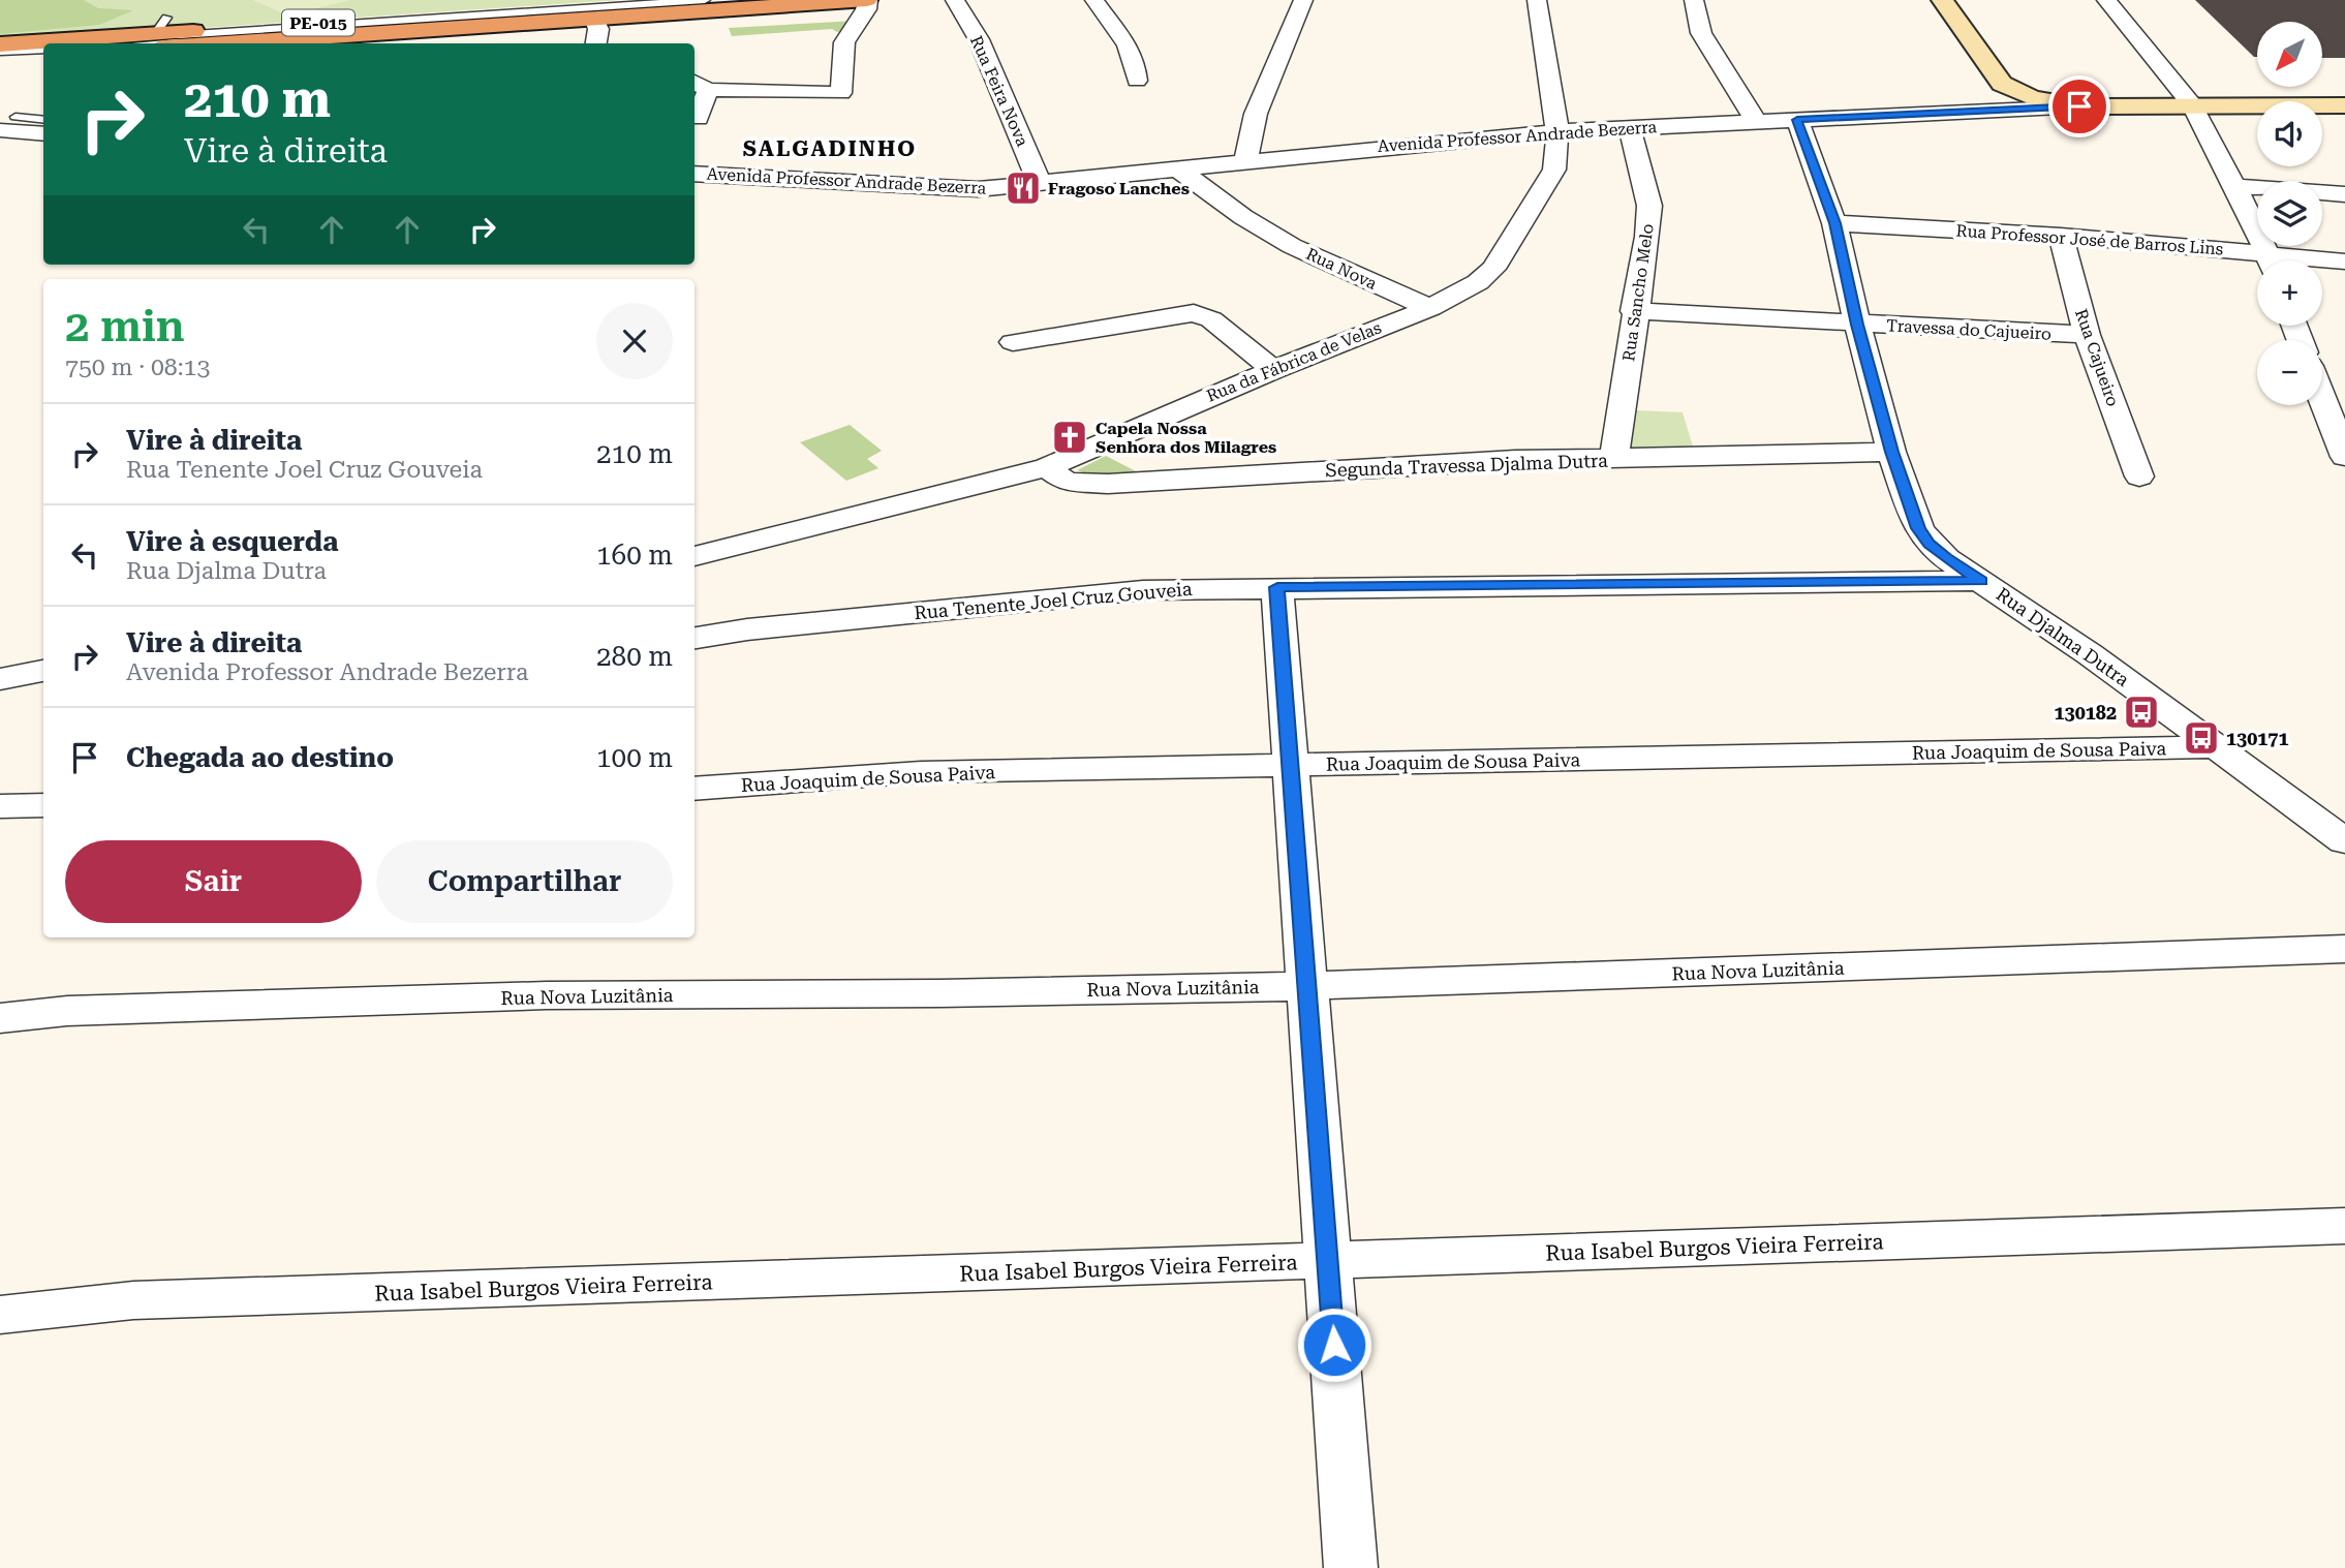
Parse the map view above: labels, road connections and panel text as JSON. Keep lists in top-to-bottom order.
{
  "streets": {
    "highway": ["PE-015"],
    "main road": ["Avenida Professor Andrade Bezerra"],
    "street": [
      "Rua Feira Nova",
      "Rua Professor José de Barros Lins",
      "Rua Nova",
      "Rua Sancho Melo",
      "Travessa do Cajueiro",
      "Rua Cajueiro",
      "Rua da Fábrica de Velas",
      "Segunda Travessa Djalma Dutra",
      "Rua Tenente Joel Cruz Gouveia",
      "Rua Djalma Dutra",
      "Rua Joaquim de Sousa Paiva",
      "Rua Nova Luzitânia",
      "Rua Isabel Burgos Vieira Ferreira"
    ]
  },
  "crossings": [
    ["Rua Feira Nova", "Avenida Professor Andrade Bezerra"],
    ["Avenida Professor Andrade Bezerra", "Rua Nova"],
    ["Avenida Professor Andrade Bezerra", "Rua Sancho Melo"],
    ["Avenida Professor Andrade Bezerra", "Rua da Fábrica de Velas"],
    ["Avenida Professor Andrade Bezerra", "Rua Djalma Dutra"],
    ["Rua Professor José de Barros Lins", "Rua Cajueiro"],
    ["Rua Professor José de Barros Lins", "Rua Djalma Dutra"],
    ["Rua Nova", "Rua da Fábrica de Velas"],
    ["Rua Sancho Melo", "Travessa do Cajueiro"],
    ["Rua Sancho Melo", "Segunda Travessa Djalma Dutra"],
    ["Travessa do Cajueiro", "Rua Cajueiro"],
    ["Travessa do Cajueiro", "Rua Djalma Dutra"],
    ["Rua da Fábrica de Velas", "Segunda Travessa Djalma Dutra"],
    ["Segunda Travessa Djalma Dutra", "Rua Djalma Dutra"],
    ["Rua Tenente Joel Cruz Gouveia", "Rua Djalma Dutra"],
    ["Rua Djalma Dutra", "Rua Joaquim de Sousa Paiva"]
  ],
  "districts": ["SALGADINHO"],
  "places": {
    "restaurant": ["Fragoso Lanches"],
    "church": ["Capela Nossa Senhora dos Milagres"],
    "bus stop": ["130182", "130171"]
  },
  "north": "bottom left",
  "page": {
    "map_buttons": ["+", "−"],
    "turn": ["210 m", "Vire à direita"],
    "heading": ["2 min", "750 m · 08:13"],
    "list": [
      {
        "name": "Vire à direita",
        "note": "Rua Tenente Joel Cruz Gouveia",
        "value": "210 m"
      },
      {
        "name": "Vire à esquerda",
        "note": "Rua Djalma Dutra",
        "value": "160 m"
      },
      {
        "name": "Vire à direita",
        "note": "Avenida Professor Andrade Bezerra",
        "value": "280 m"
      },
      {
        "name": "Chegada ao destino",
        "value": "100 m"
      }
    ],
    "buttons": ["Sair", "Compartilhar"]
  }
}
